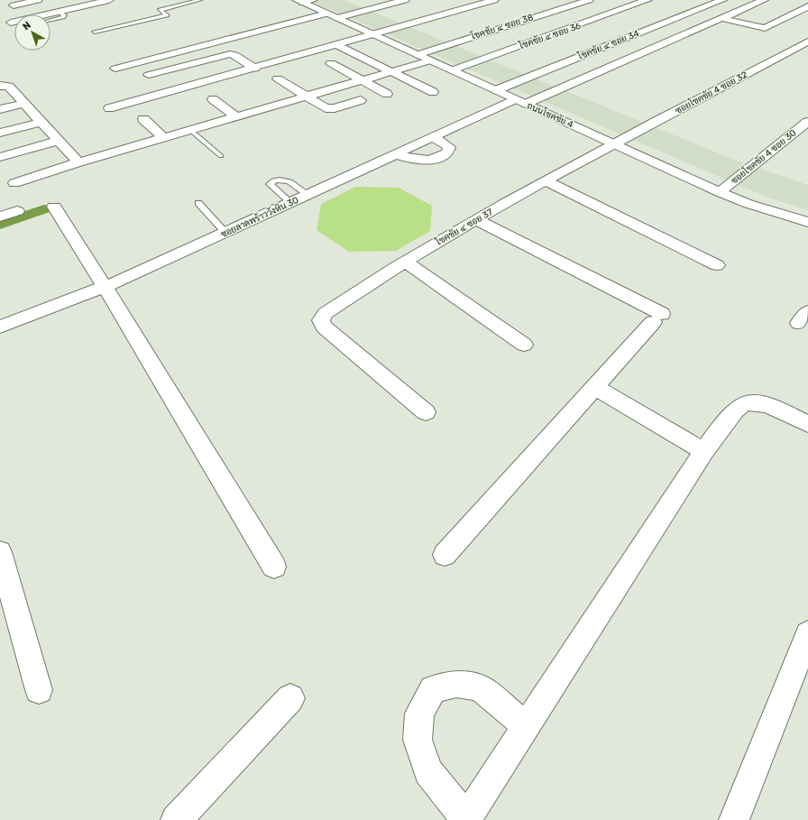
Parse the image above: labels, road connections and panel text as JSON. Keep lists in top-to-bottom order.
{
  "streets": {
    "street": [
      "โชคชัย ๔ ซอย 38",
      "โชคชัย ๔ ซอย 36",
      "โชคชัย ๔ ซอย 34",
      "ซอยโชคชัย 4 ซอย 32",
      "ถนนโชคชัย 4",
      "ซอยโชคชัย 4 ซอย 30",
      "ซอยลาดพร้าววังหิน 30",
      "โชคชัย ๔ ซอย 37"
    ]
  },
  "crossings": [
    ["โชคชัย ๔ ซอย 38", "ถนนโชคชัย 4"],
    ["โชคชัย ๔ ซอย 36", "ถนนโชคชัย 4"],
    ["โชคชัย ๔ ซอย 34", "ถนนโชคชัย 4"],
    ["ซอยโชคชัย 4 ซอย 32", "ถนนโชคชัย 4"],
    ["ซอยโชคชัย 4 ซอย 32", "โชคชัย ๔ ซอย 37"],
    ["ถนนโชคชัย 4", "ซอยโชคชัย 4 ซอย 30"],
    ["ถนนโชคชัย 4", "ซอยลาดพร้าววังหิน 30"],
    ["ถนนโชคชัย 4", "โชคชัย ๔ ซอย 37"]
  ],
  "north": "top left"
}
